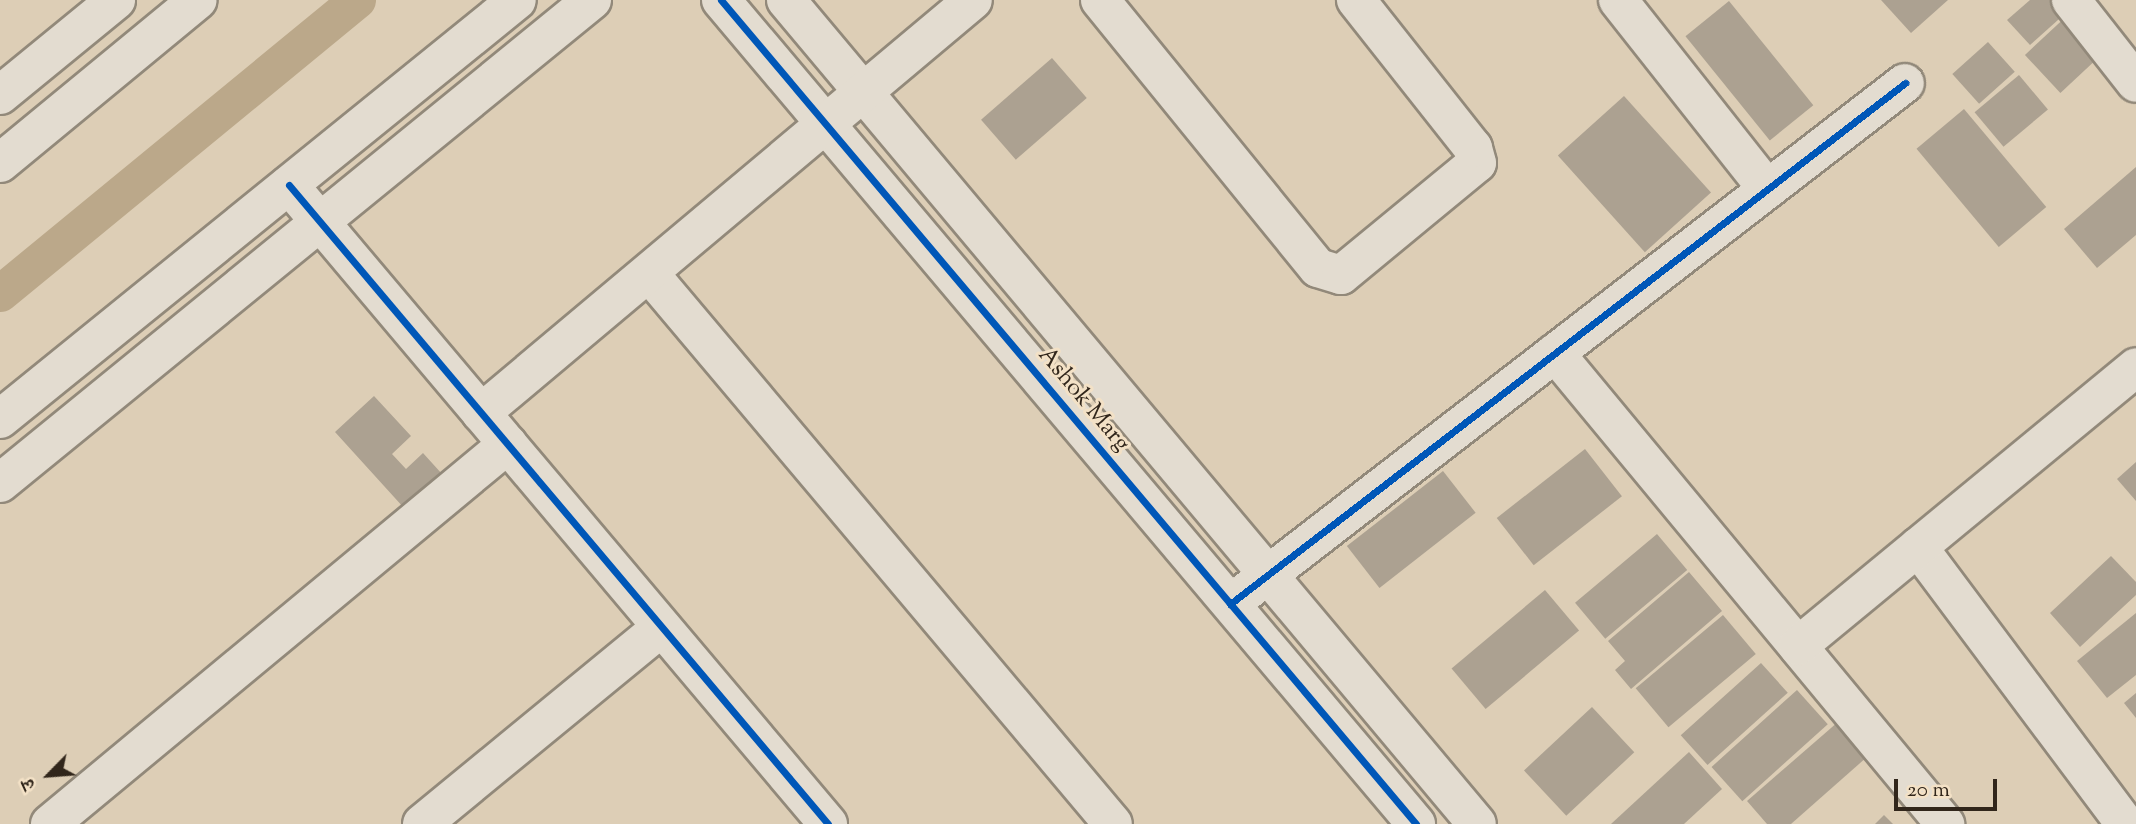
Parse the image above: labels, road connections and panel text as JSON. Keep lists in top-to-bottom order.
{
  "streets": {
    "street": ["Ashok Marg"]
  },
  "scale_bar": "20 m",
  "north": "bottom left"
}
